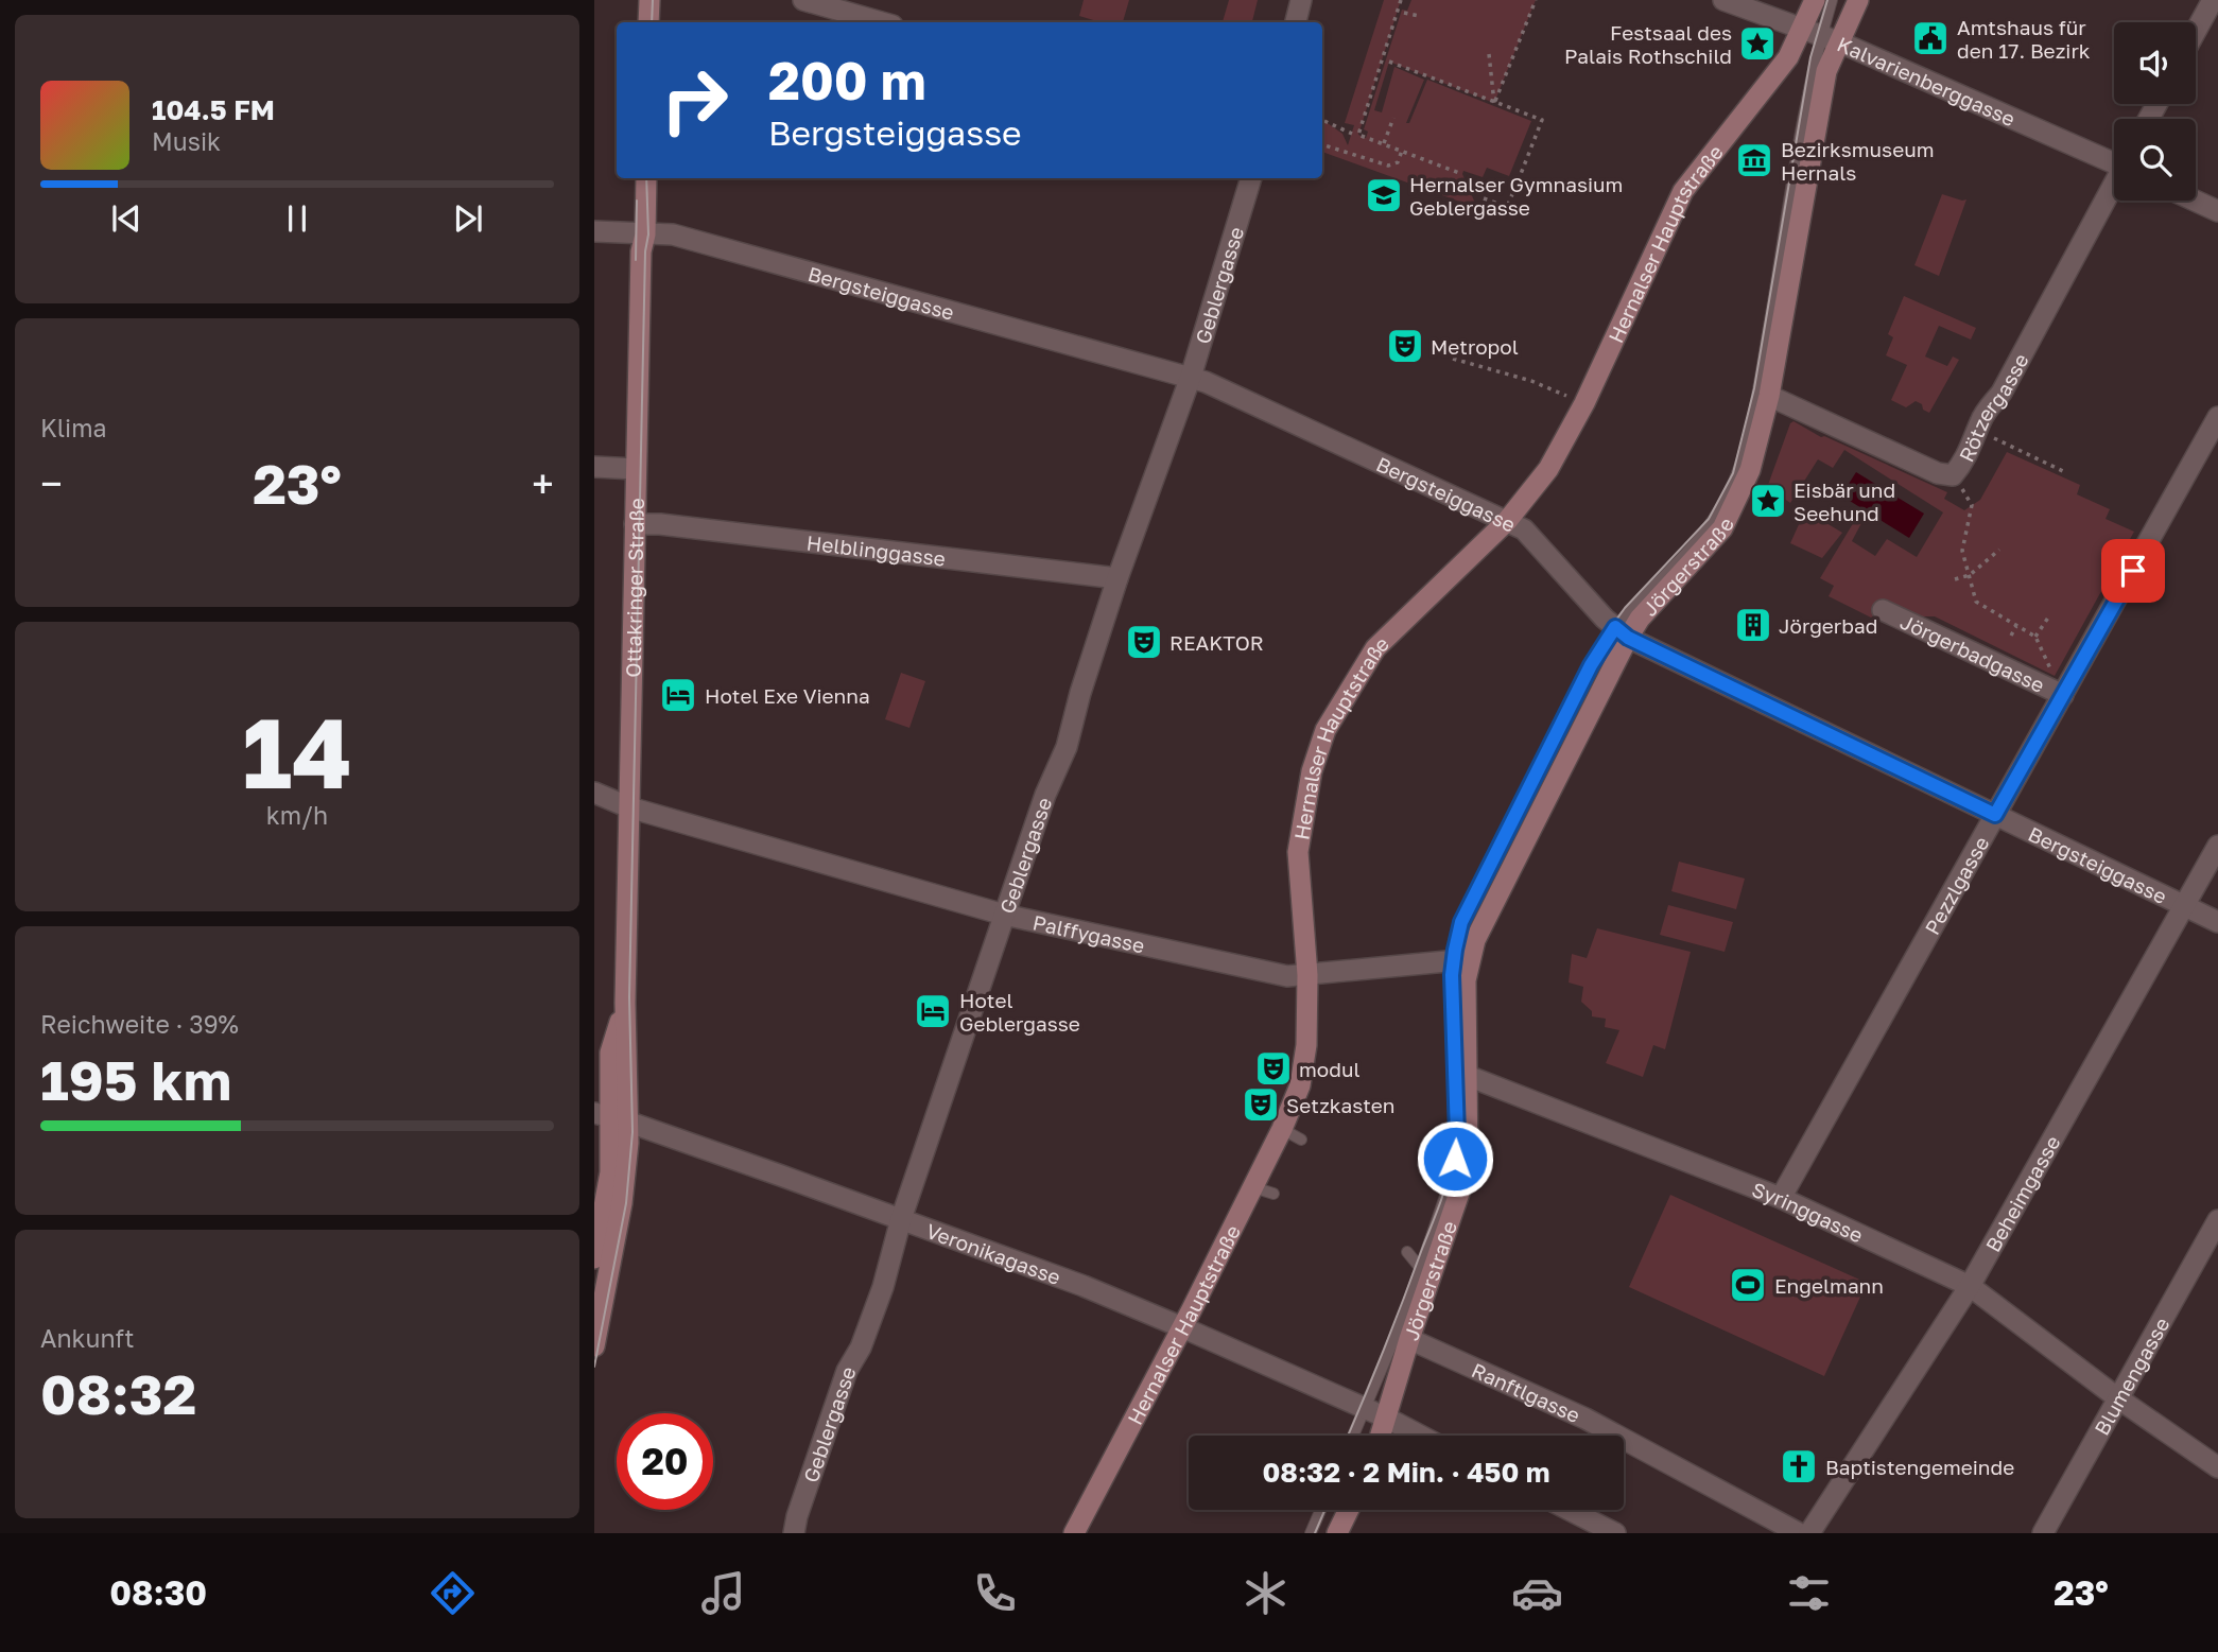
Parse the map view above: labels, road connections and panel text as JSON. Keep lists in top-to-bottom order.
{
  "streets": {
    "main road": ["Hernalser Hauptstraße", "Jörgerstraße", "Ottakringer Straße"],
    "street": [
      "Kalvarienberggasse",
      "Geblergasse",
      "Bergsteiggasse",
      "Rötzergasse",
      "Helblinggasse",
      "Jörgerbadgasse",
      "Pezzlgasse",
      "Palffygasse",
      "Beheimgasse",
      "Syringgasse",
      "Veronikagasse",
      "Blumengasse",
      "Ranftlgasse"
    ]
  },
  "crossings": [
    ["Kalvarienberggasse", "Hernalser Hauptstraße"],
    ["Kalvarienberggasse", "Jörgerstraße"],
    ["Hernalser Hauptstraße", "Bergsteiggasse"],
    ["Hernalser Hauptstraße", "Jörgerstraße"],
    ["Hernalser Hauptstraße", "Palffygasse"],
    ["Hernalser Hauptstraße", "Veronikagasse"],
    ["Geblergasse", "Bergsteiggasse"],
    ["Geblergasse", "Helblinggasse"],
    ["Geblergasse", "Palffygasse"],
    ["Geblergasse", "Veronikagasse"],
    ["Bergsteiggasse", "Jörgerstraße"],
    ["Bergsteiggasse", "Ottakringer Straße"],
    ["Bergsteiggasse", "Pezzlgasse"],
    ["Bergsteiggasse", "Beheimgasse"],
    ["Rötzergasse", "Jörgerstraße"],
    ["Helblinggasse", "Ottakringer Straße"],
    ["Jörgerstraße", "Palffygasse"],
    ["Jörgerstraße", "Syringgasse"],
    ["Jörgerstraße", "Veronikagasse"],
    ["Jörgerstraße", "Ranftlgasse"],
    ["Ottakringer Straße", "Palffygasse"],
    ["Ottakringer Straße", "Veronikagasse"],
    ["Jörgerbadgasse", "Pezzlgasse"],
    ["Pezzlgasse", "Syringgasse"],
    ["Beheimgasse", "Syringgasse"],
    ["Syringgasse", "Blumengasse"]
  ],
  "places": {
    "public building": ["Amtshaus für den 17. Bezirk"],
    "place": ["Festsaal des Palais Rothschild", "Eisbär und Seehund"],
    "museum": ["Bezirksmuseum Hernals"],
    "school or university": ["Hernalser Gymnasium Geblergasse"],
    "theatre": [
      "Metropol",
      "REAKTOR",
      "modul",
      "Setzkasten"
    ],
    "building": ["Jörgerbad"],
    "hotel": ["Hotel Exe Vienna", "Hotel Geblergasse"],
    "sports": ["Engelmann"],
    "church": ["Baptistengemeinde"]
  },
  "page": {
    "turn": ["200 m", "Bergsteiggasse"],
    "song": ["104.5 FM", "Musik"],
    "tile": [
      "Klima",
      ["14", "km/h"],
      ["Reichweite · 39%", "195 km"],
      ["Ankunft", "08:32"]
    ],
    "heat": ["−", "23°", "+"],
    "limit": "20",
    "trip": "08:32 · 2 Min. · 450 m",
    "tabs": ["08:30", "23°"]
  }
}
